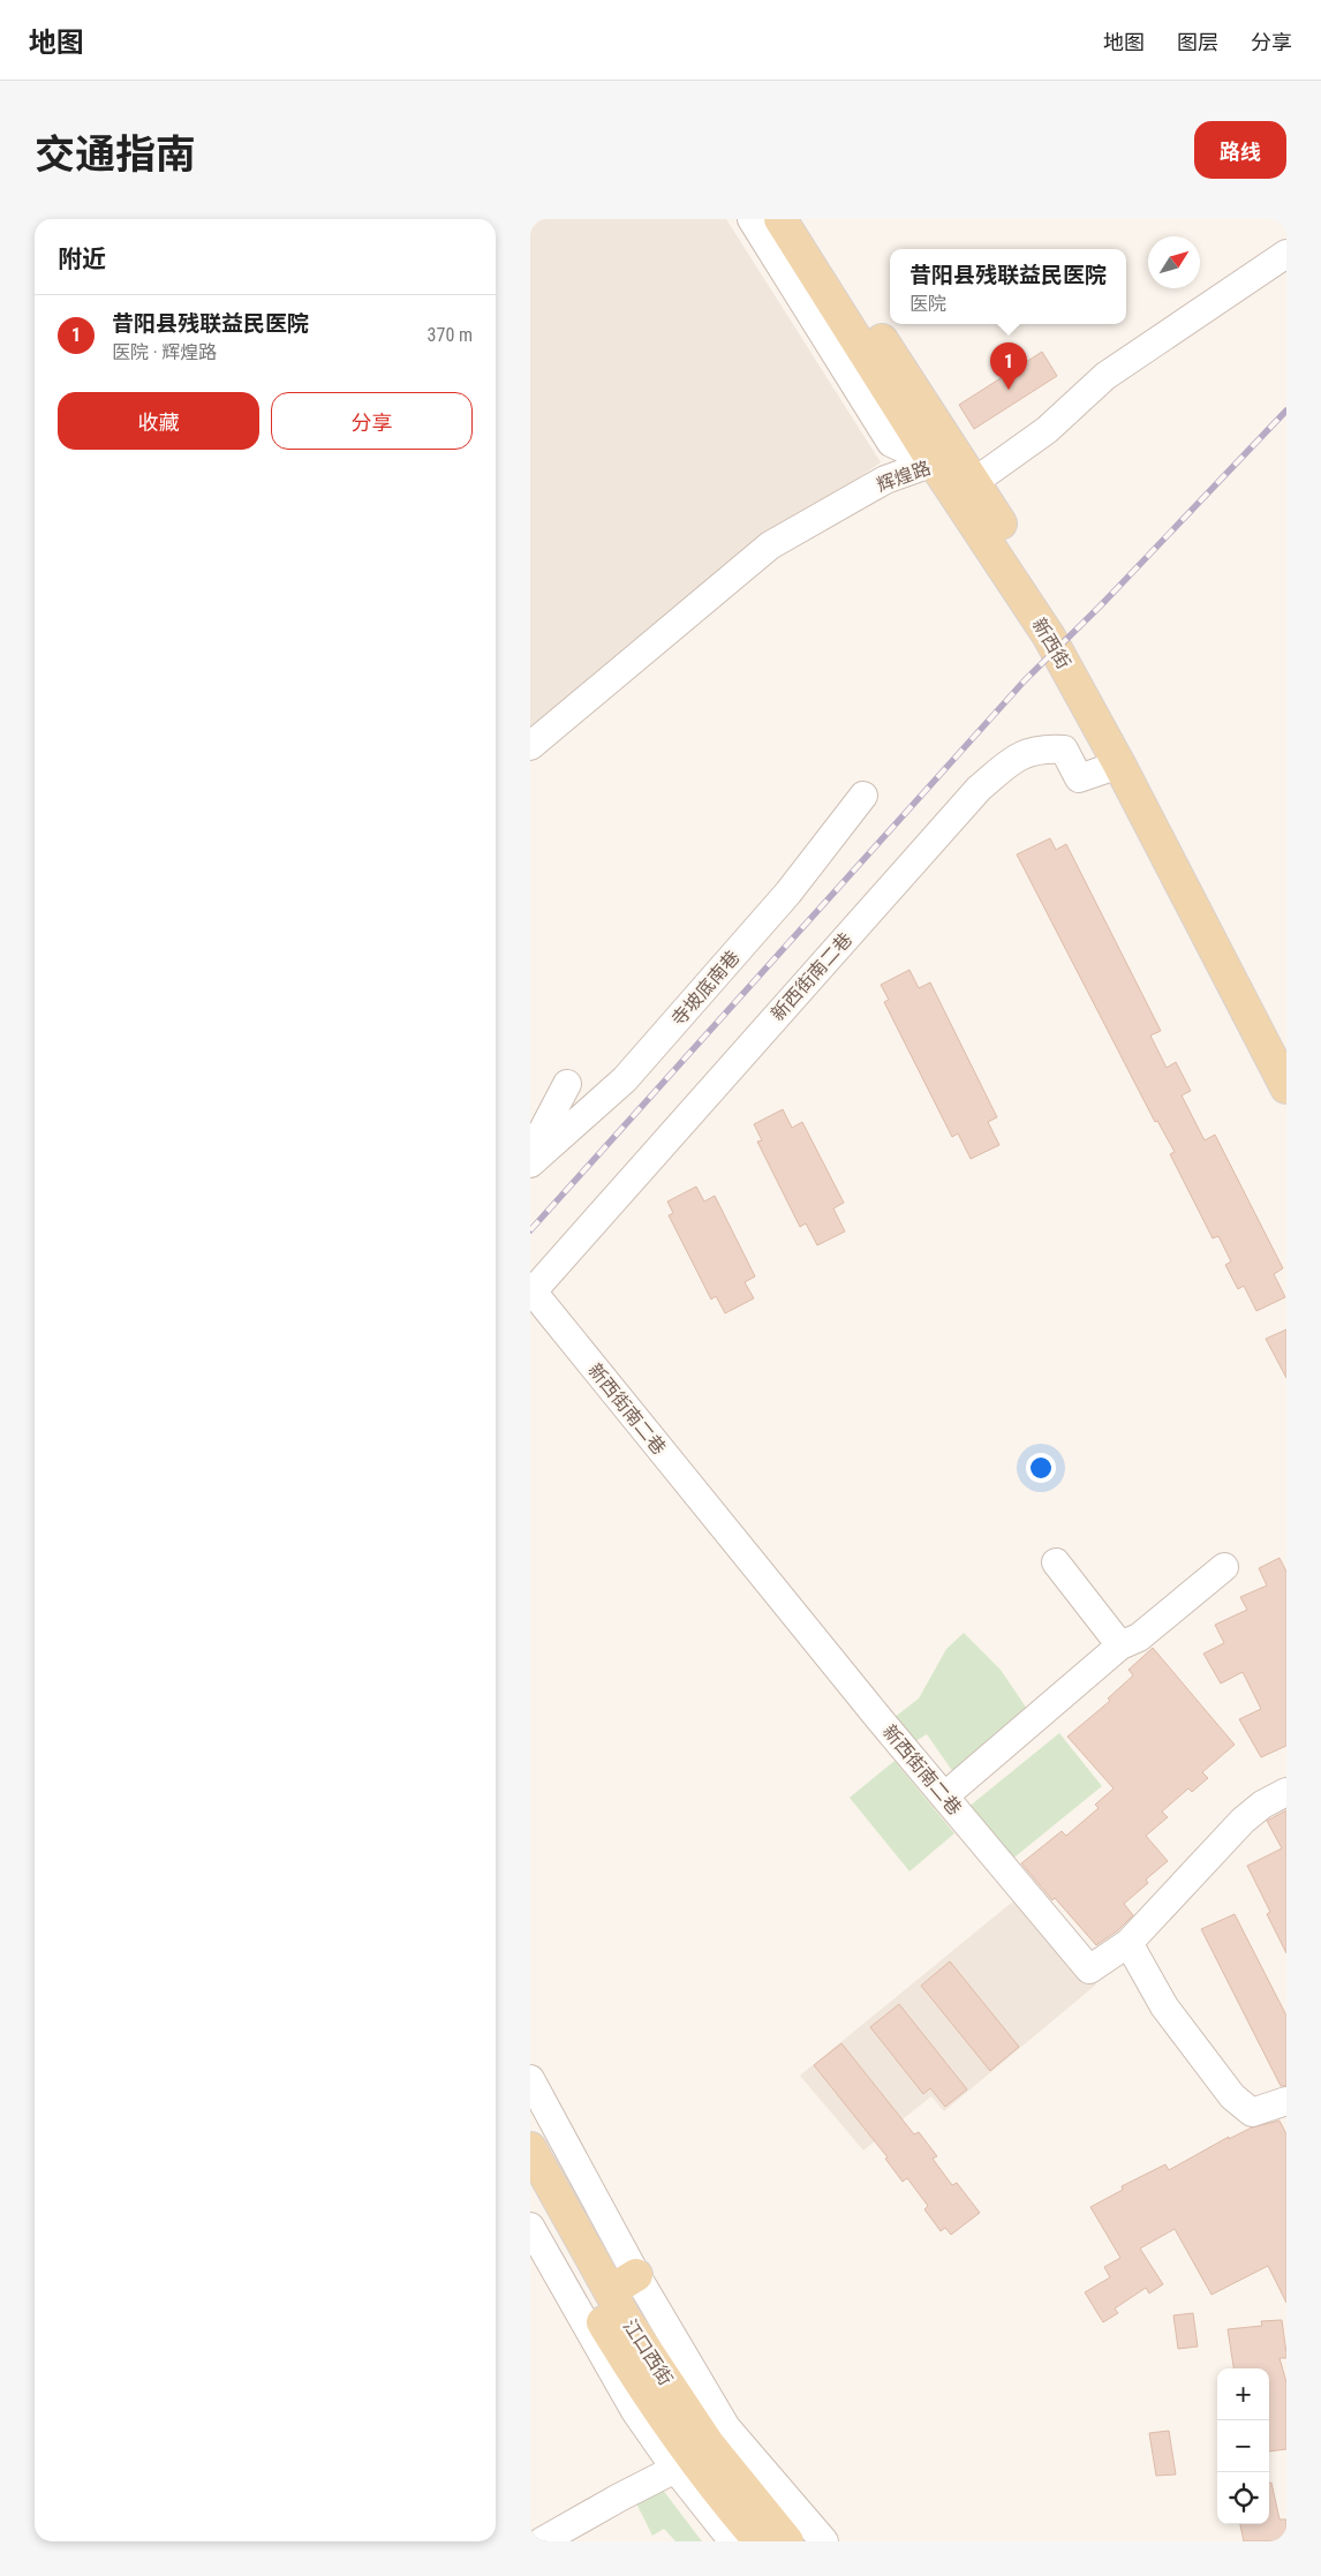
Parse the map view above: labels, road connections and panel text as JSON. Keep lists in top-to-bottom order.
{
  "streets": {
    "main road": ["新西街", "江口西街"],
    "street": ["辉煌路", "新西街南二巷", "寺坡底南巷"]
  },
  "crossings": [
    ["辉煌路", "新西街"],
    ["新西街", "新西街南二巷"]
  ],
  "north": "top right",
  "page": {
    "header": "地图",
    "nav": ["地图", "图层", "分享"],
    "title": "交通指南",
    "buttons": [
      "路线",
      ["收藏", "分享"]
    ],
    "heading": "附近",
    "popup": ["昔阳县残联益民医院", "医院"],
    "list": [
      {
        "mark": "1",
        "name": "昔阳县残联益民医院",
        "note": "医院 · 辉煌路",
        "value": "370 m"
      }
    ],
    "pins": "1",
    "map_buttons": ["+", "−"]
  }
}
